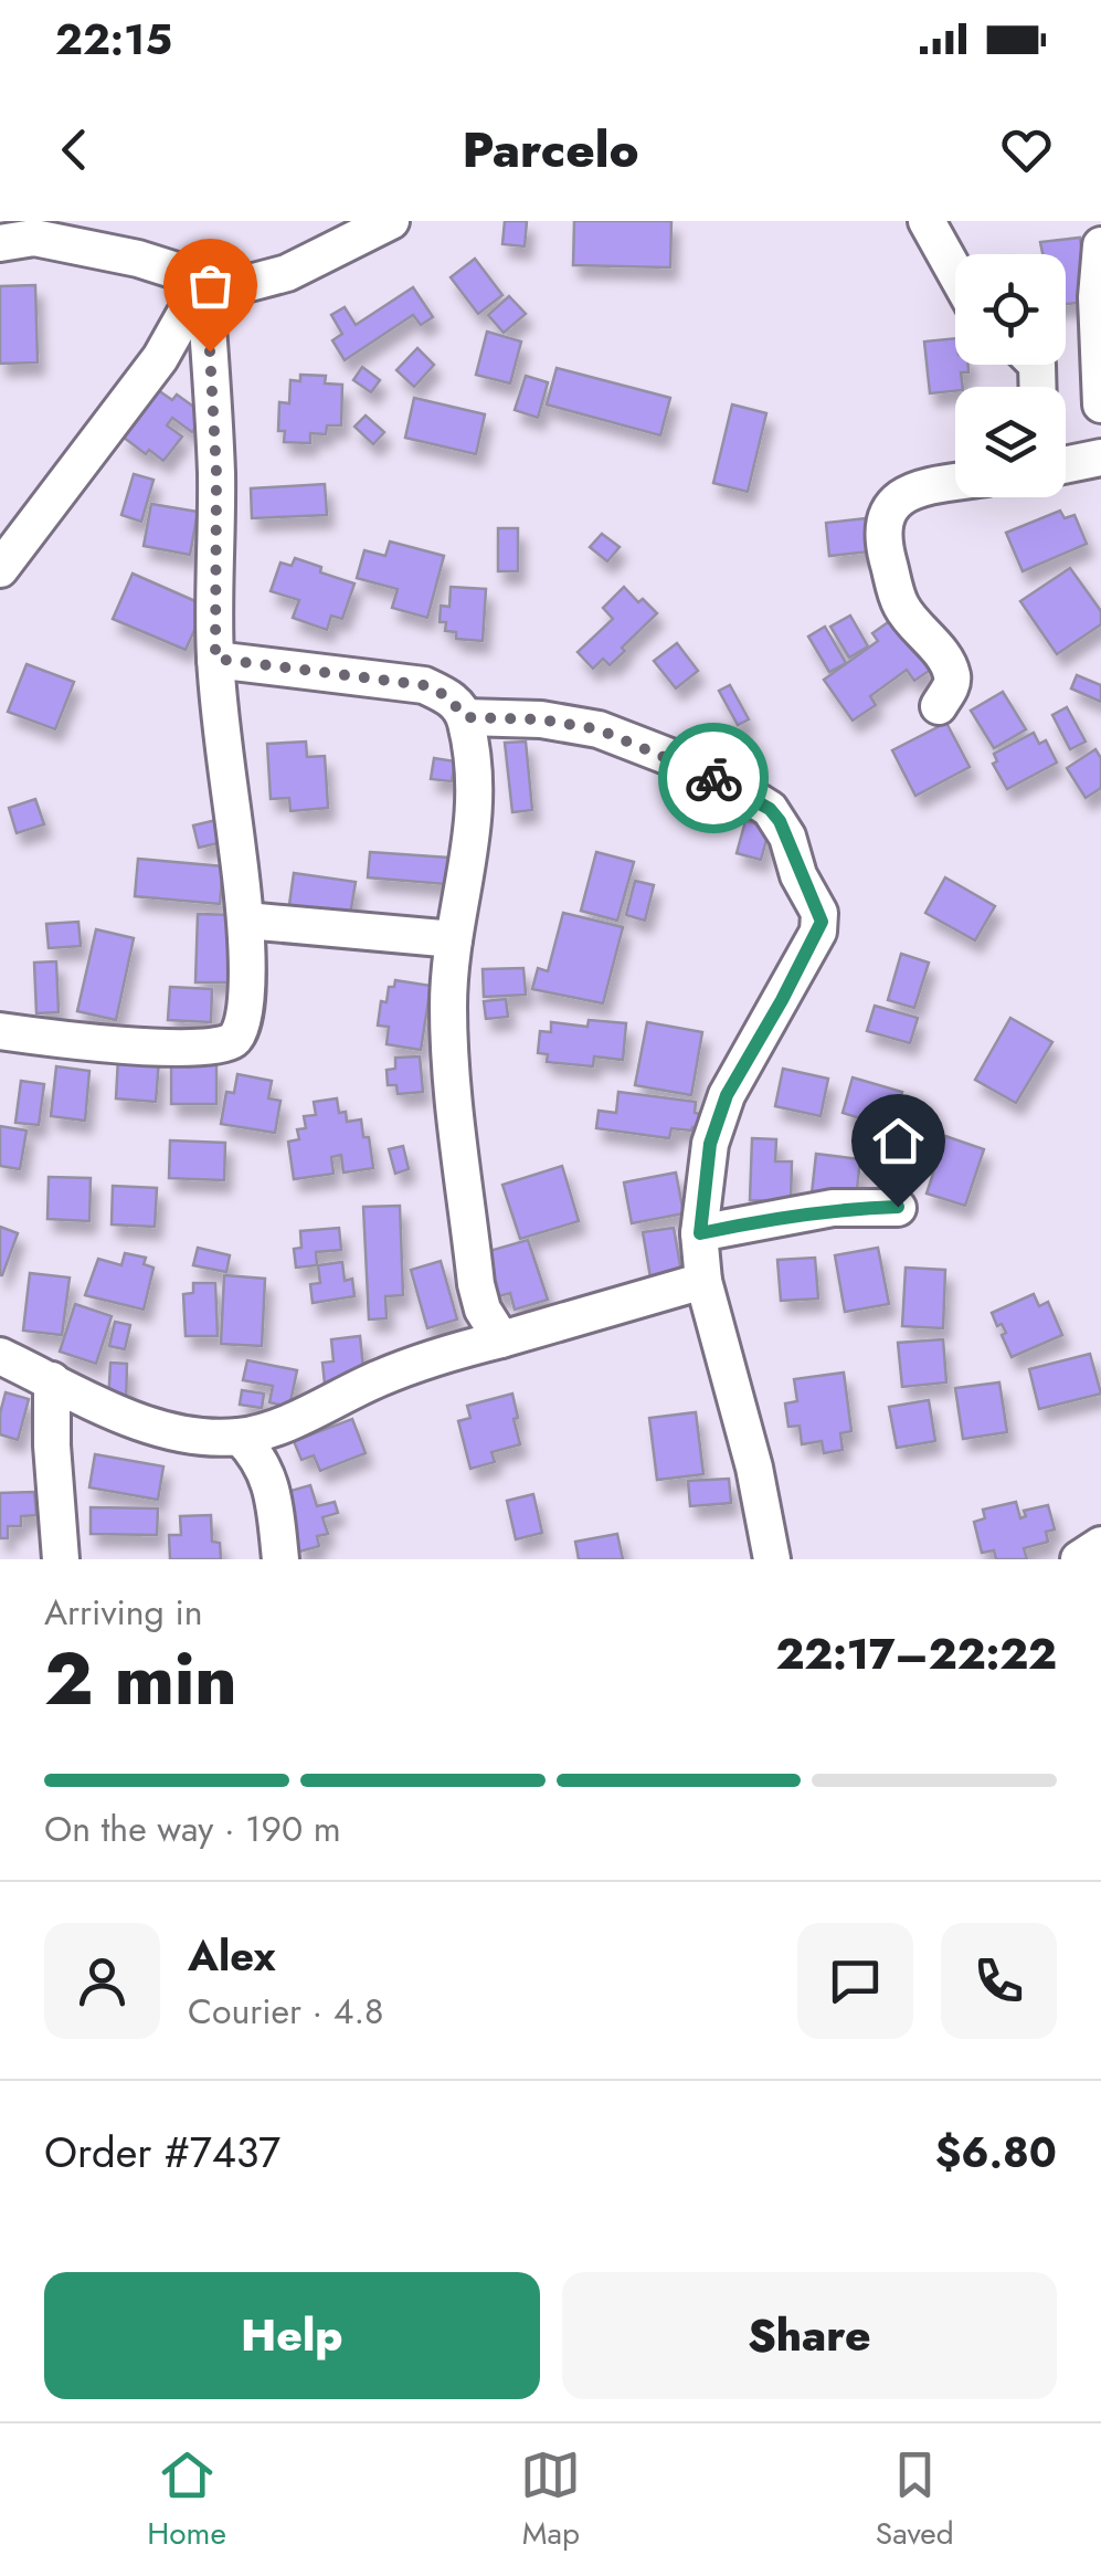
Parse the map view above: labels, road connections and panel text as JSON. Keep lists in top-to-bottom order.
{
  "page": {
    "status": "22:15",
    "header": "Parcelo",
    "heading": ["2 min", "Arriving in", "22:17–22:22"],
    "panel": [
      "Alex",
      "Courier · 4.8",
      "Order #7437",
      "$6.80"
    ],
    "bar": "On the way · 190 m",
    "buttons": ["Help", "Share"],
    "tabs": ["Home", "Map", "Saved"]
  }
}
